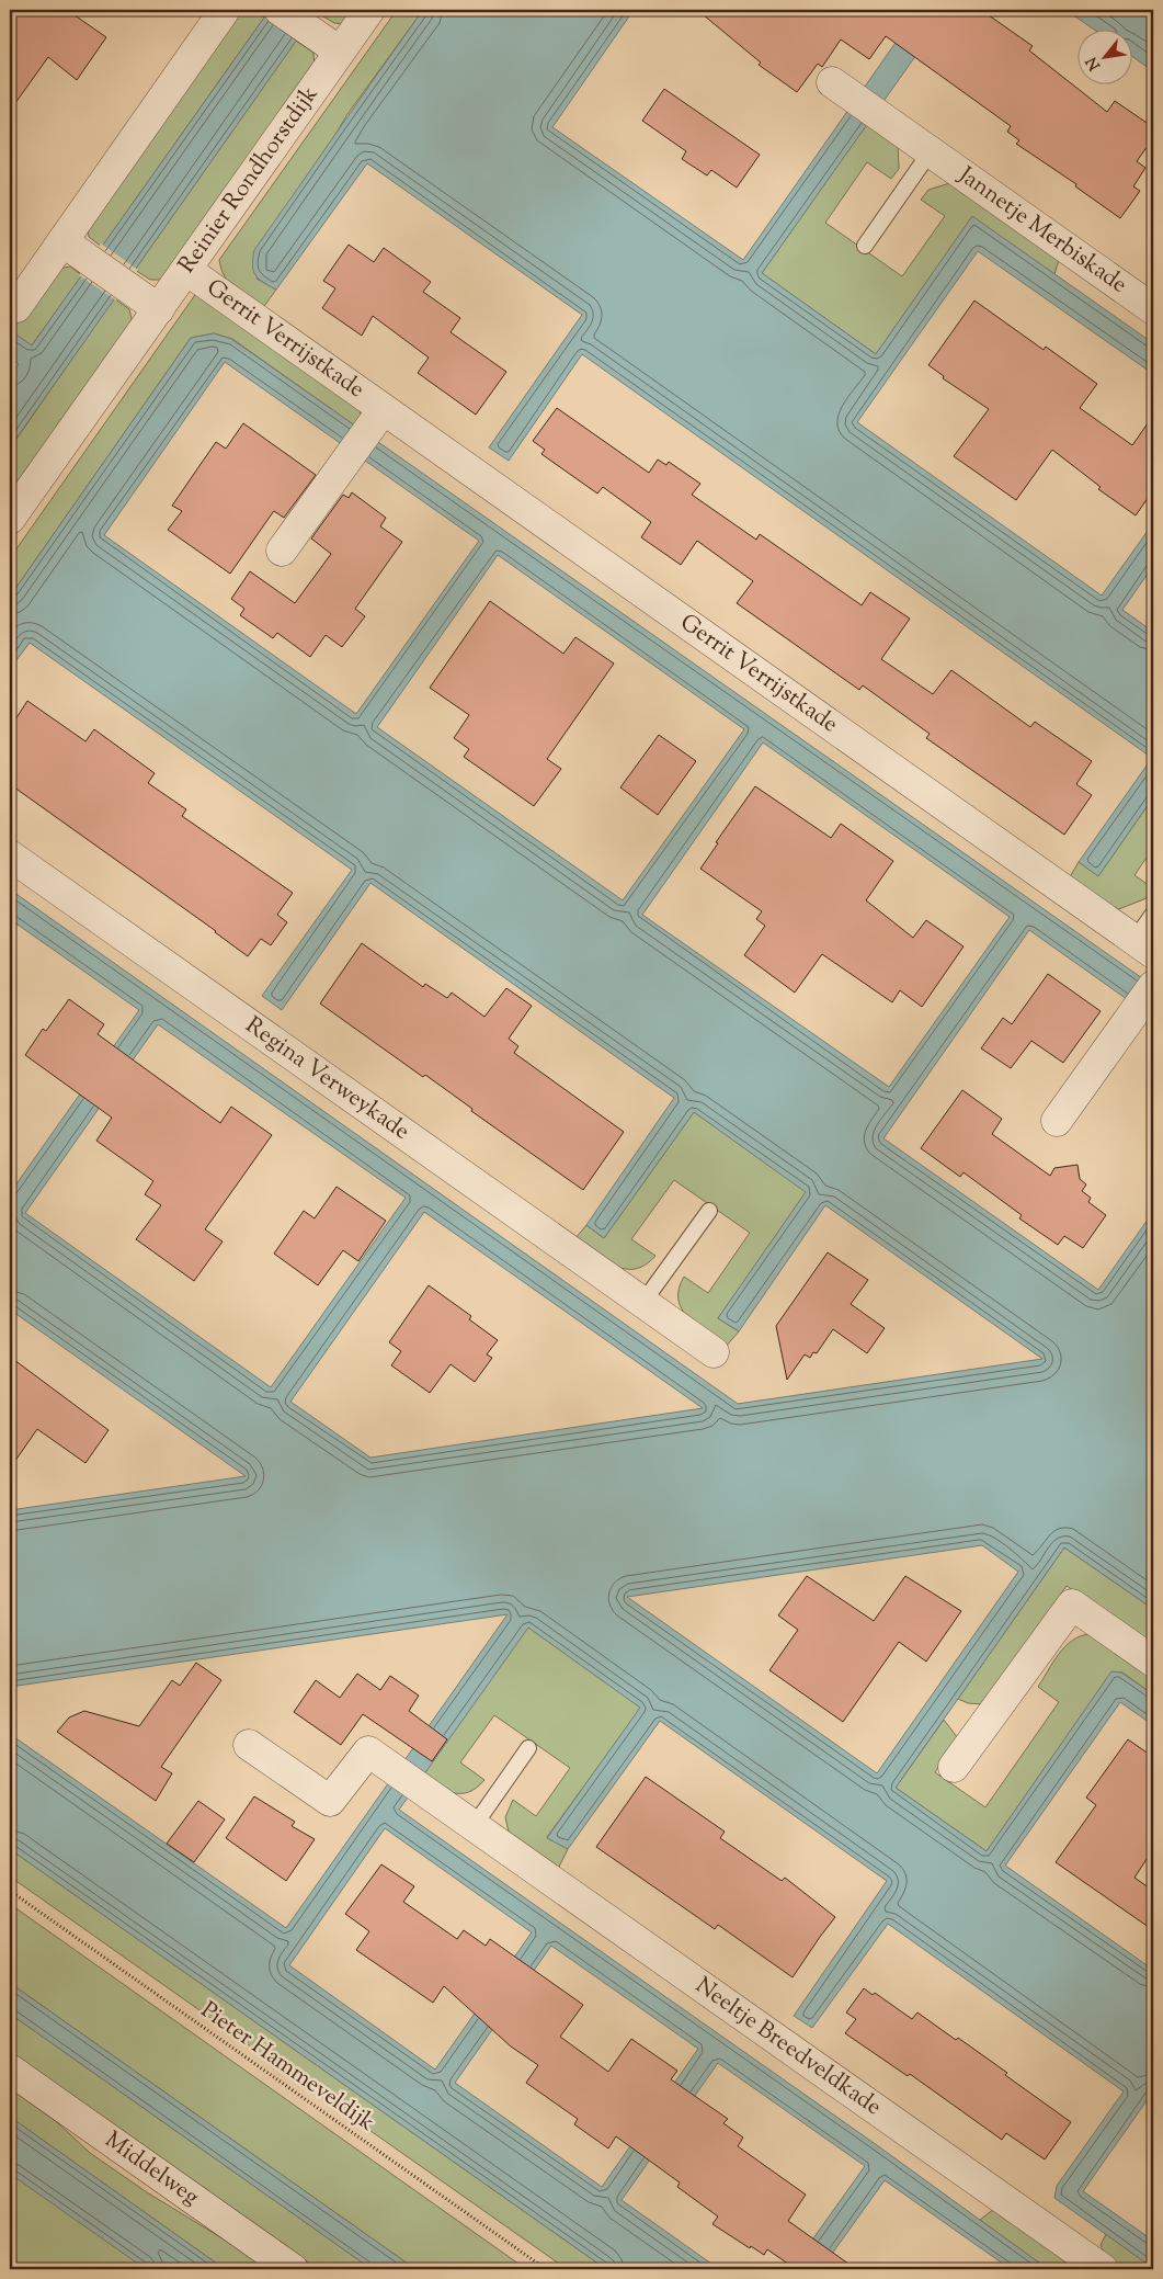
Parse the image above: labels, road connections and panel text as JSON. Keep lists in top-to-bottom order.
{
  "streets": {
    "street": [
      "Reinier Rondhorstdijk",
      "Jannetje Merbiskade",
      "Gerrit Verrijstkade",
      "Regina Verweykade",
      "Neeltje Breedveldkade",
      "Middelweg"
    ],
    "path": ["Pieter Hammeveldijk"]
  },
  "crossings": [
    ["Reinier Rondhorstdijk", "Gerrit Verrijstkade"]
  ],
  "north": "bottom left"
}
